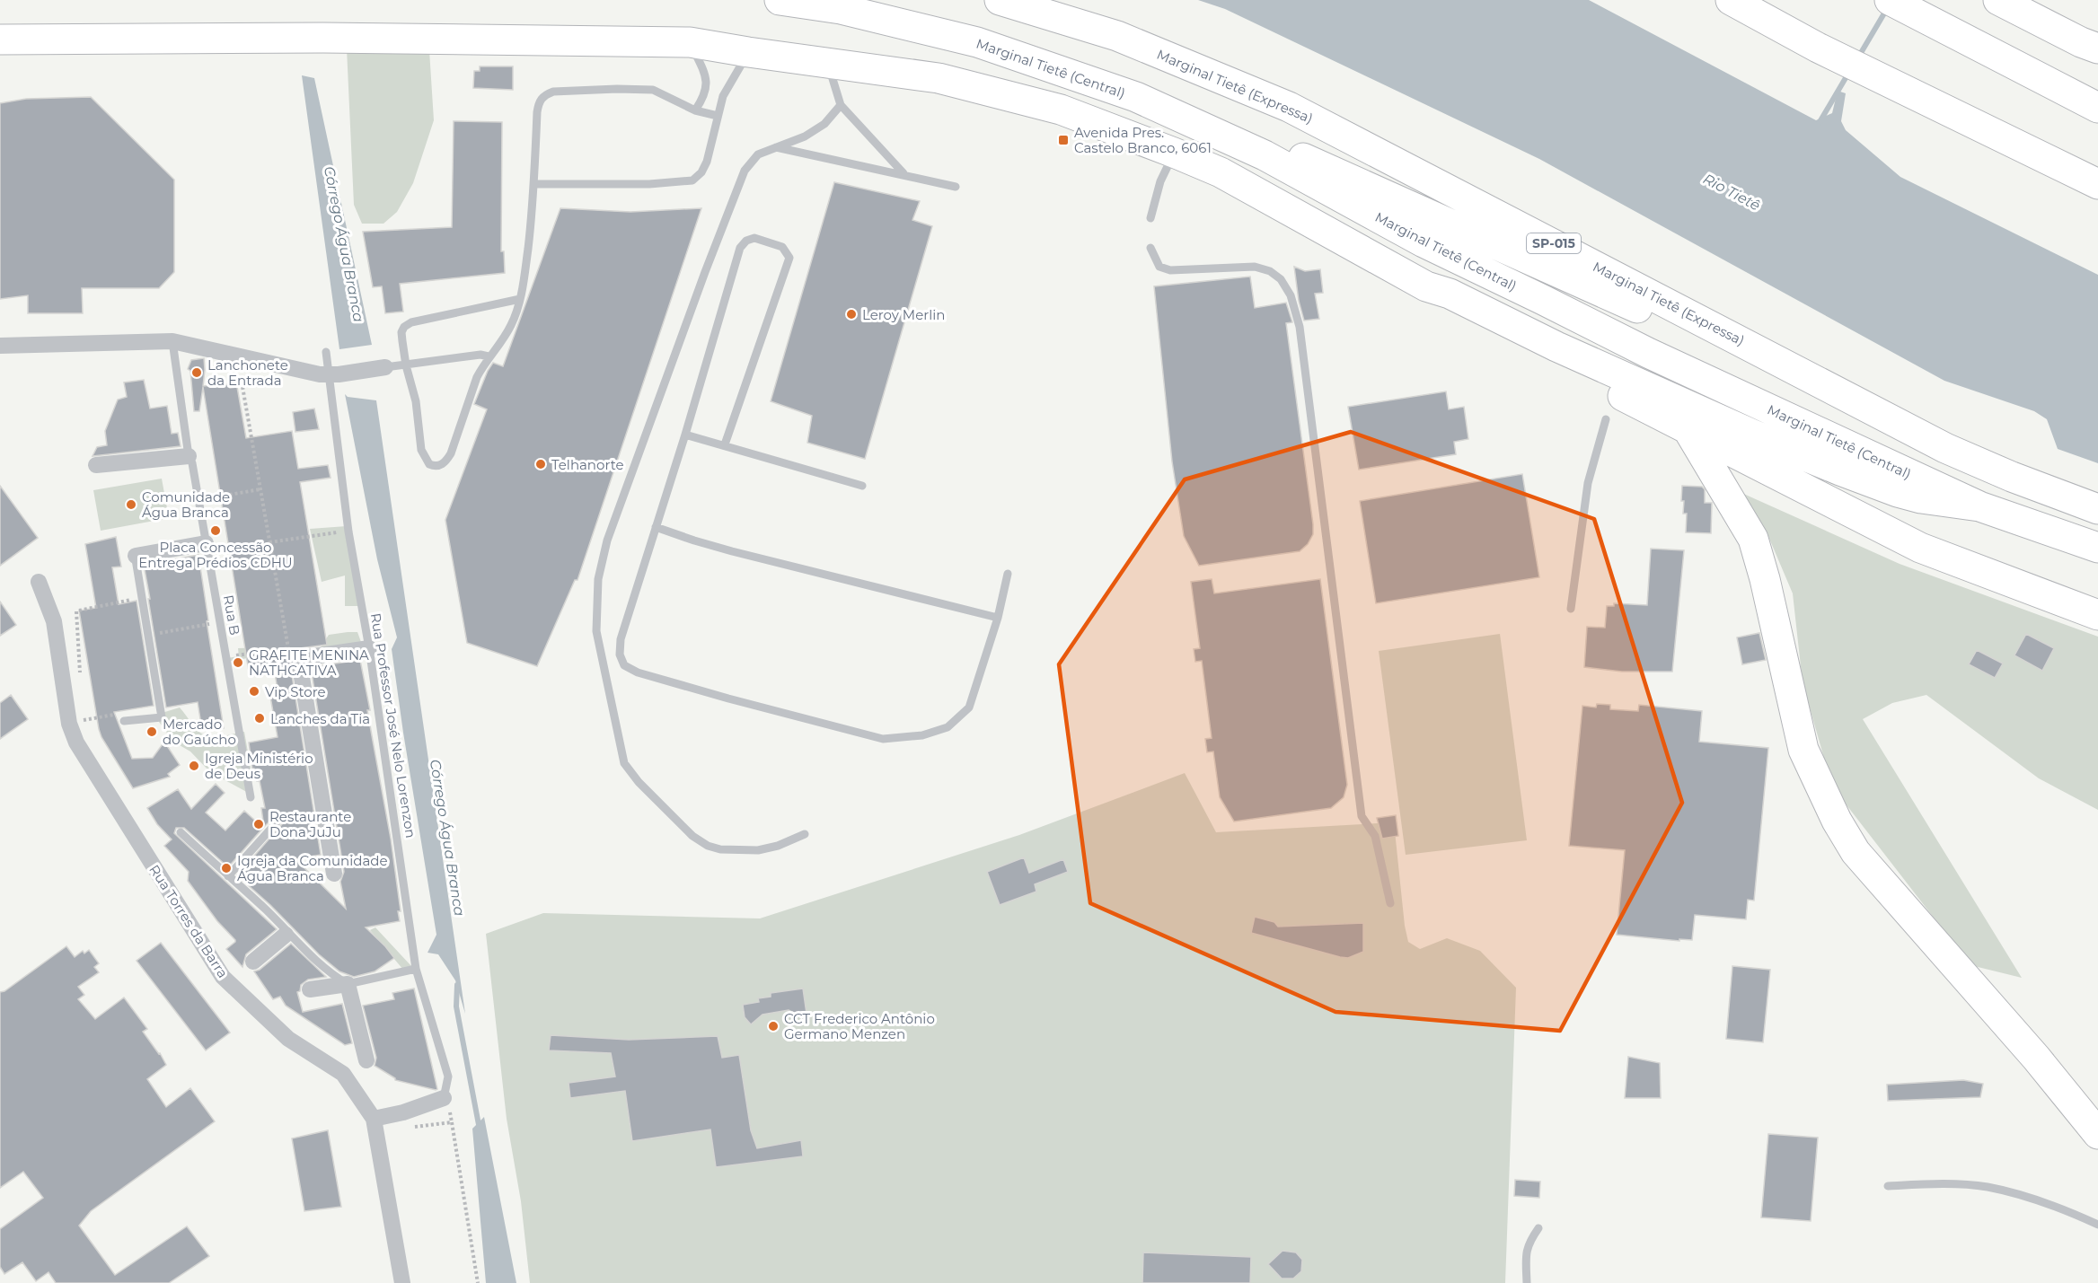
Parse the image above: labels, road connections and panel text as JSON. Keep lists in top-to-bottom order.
{
  "streets": {
    "highway": ["Marginal Tietê (Central)", "Marginal Tietê (Expressa)", "SP-015"],
    "street": ["Rua Torres da Barra"],
    "lane": ["Rua B", "Rua Professor José Nelo Lorenzon"]
  },
  "water": ["Rio Tietê", "Córrego Água Branca"],
  "places": {
    "transit": ["Avenida Pres. Castelo Branco, 6061"],
    "other": [
      "Leroy Merlin",
      "Lanchonete da Entrada",
      "Telhanorte",
      "Comunidade Água Branca",
      "Placa Concessão Entrega Prédios CDHU",
      "GRAFITE MENINA NATHCATIVA",
      "Vip Store",
      "Lanches da Tia",
      "Mercado do Gaúcho",
      "Igreja Ministério de Deus",
      "Restaurante Dona JuJu",
      "Igreja da Comunidade Água Branca",
      "CCT Frederico Antônio Germano Menzen"
    ]
  }
}
